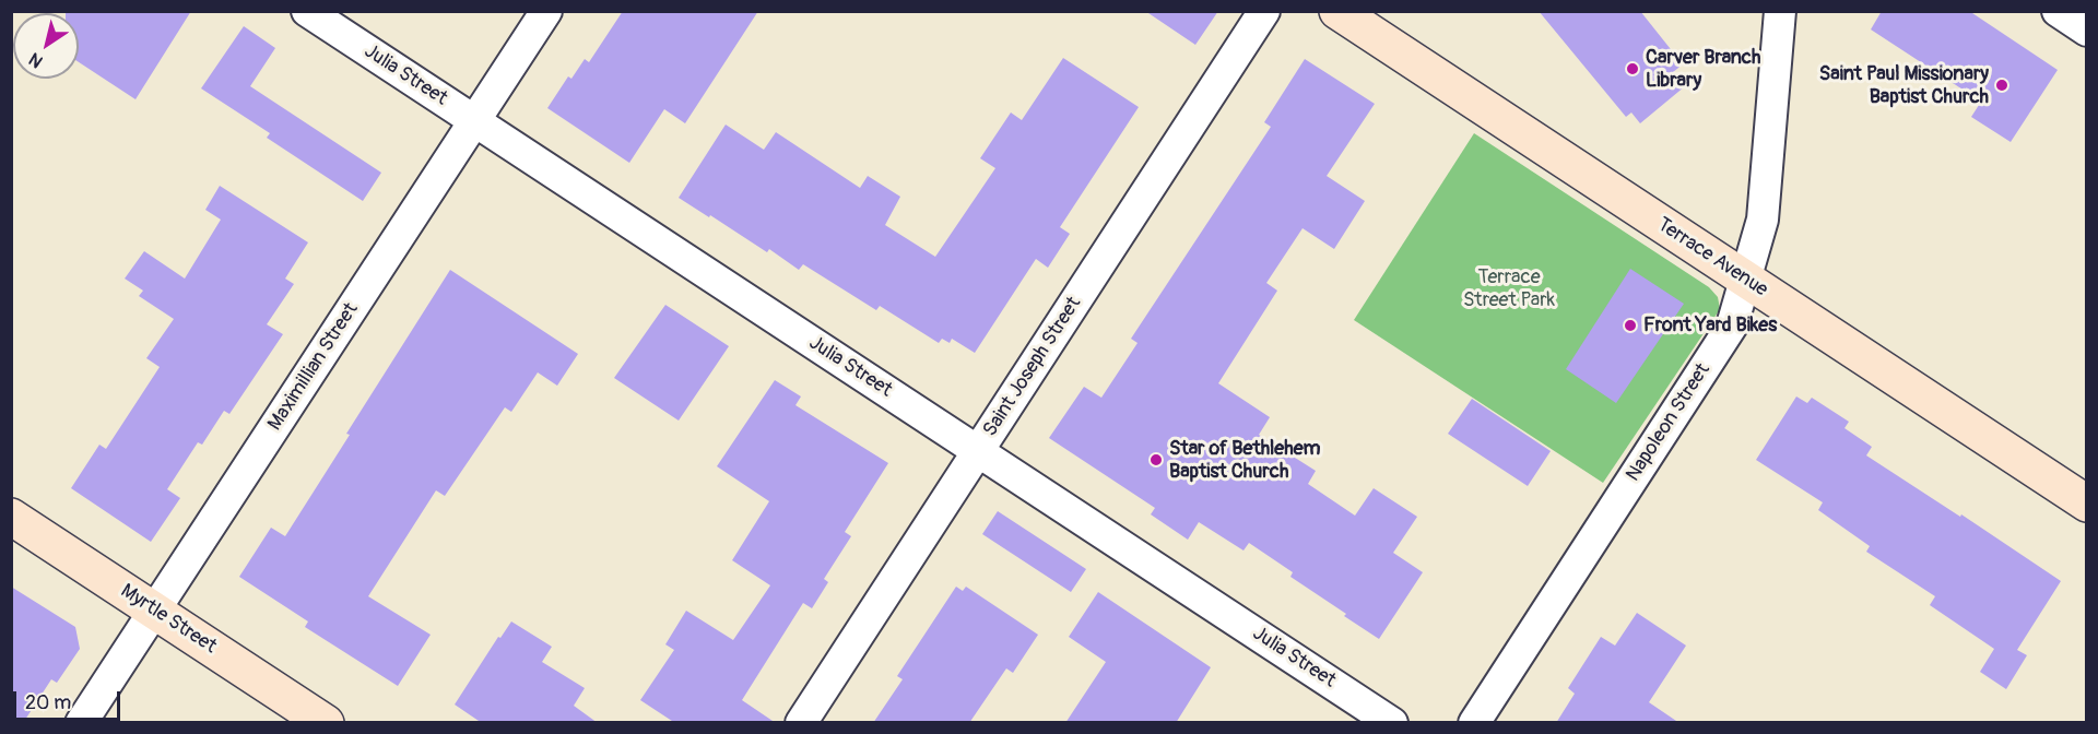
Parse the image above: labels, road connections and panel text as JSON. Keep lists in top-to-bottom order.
{
  "streets": {
    "street": [
      "Julia Street",
      "Terrace Avenue",
      "Maximillian Street",
      "Saint Joseph Street",
      "Napoleon Street",
      "Myrtle Street"
    ]
  },
  "crossings": [
    ["Julia Street", "Maximillian Street"],
    ["Julia Street", "Saint Joseph Street"],
    ["Terrace Avenue", "Napoleon Street"],
    ["Maximillian Street", "Myrtle Street"]
  ],
  "parks": ["Terrace Street Park"],
  "places": [
    "Carver Branch Library",
    "Saint Paul Missionary Baptist Church",
    "Front Yard Bikes",
    "Star of Bethlehem Baptist Church"
  ],
  "scale_bar": "20 m",
  "north": "bottom left"
}
